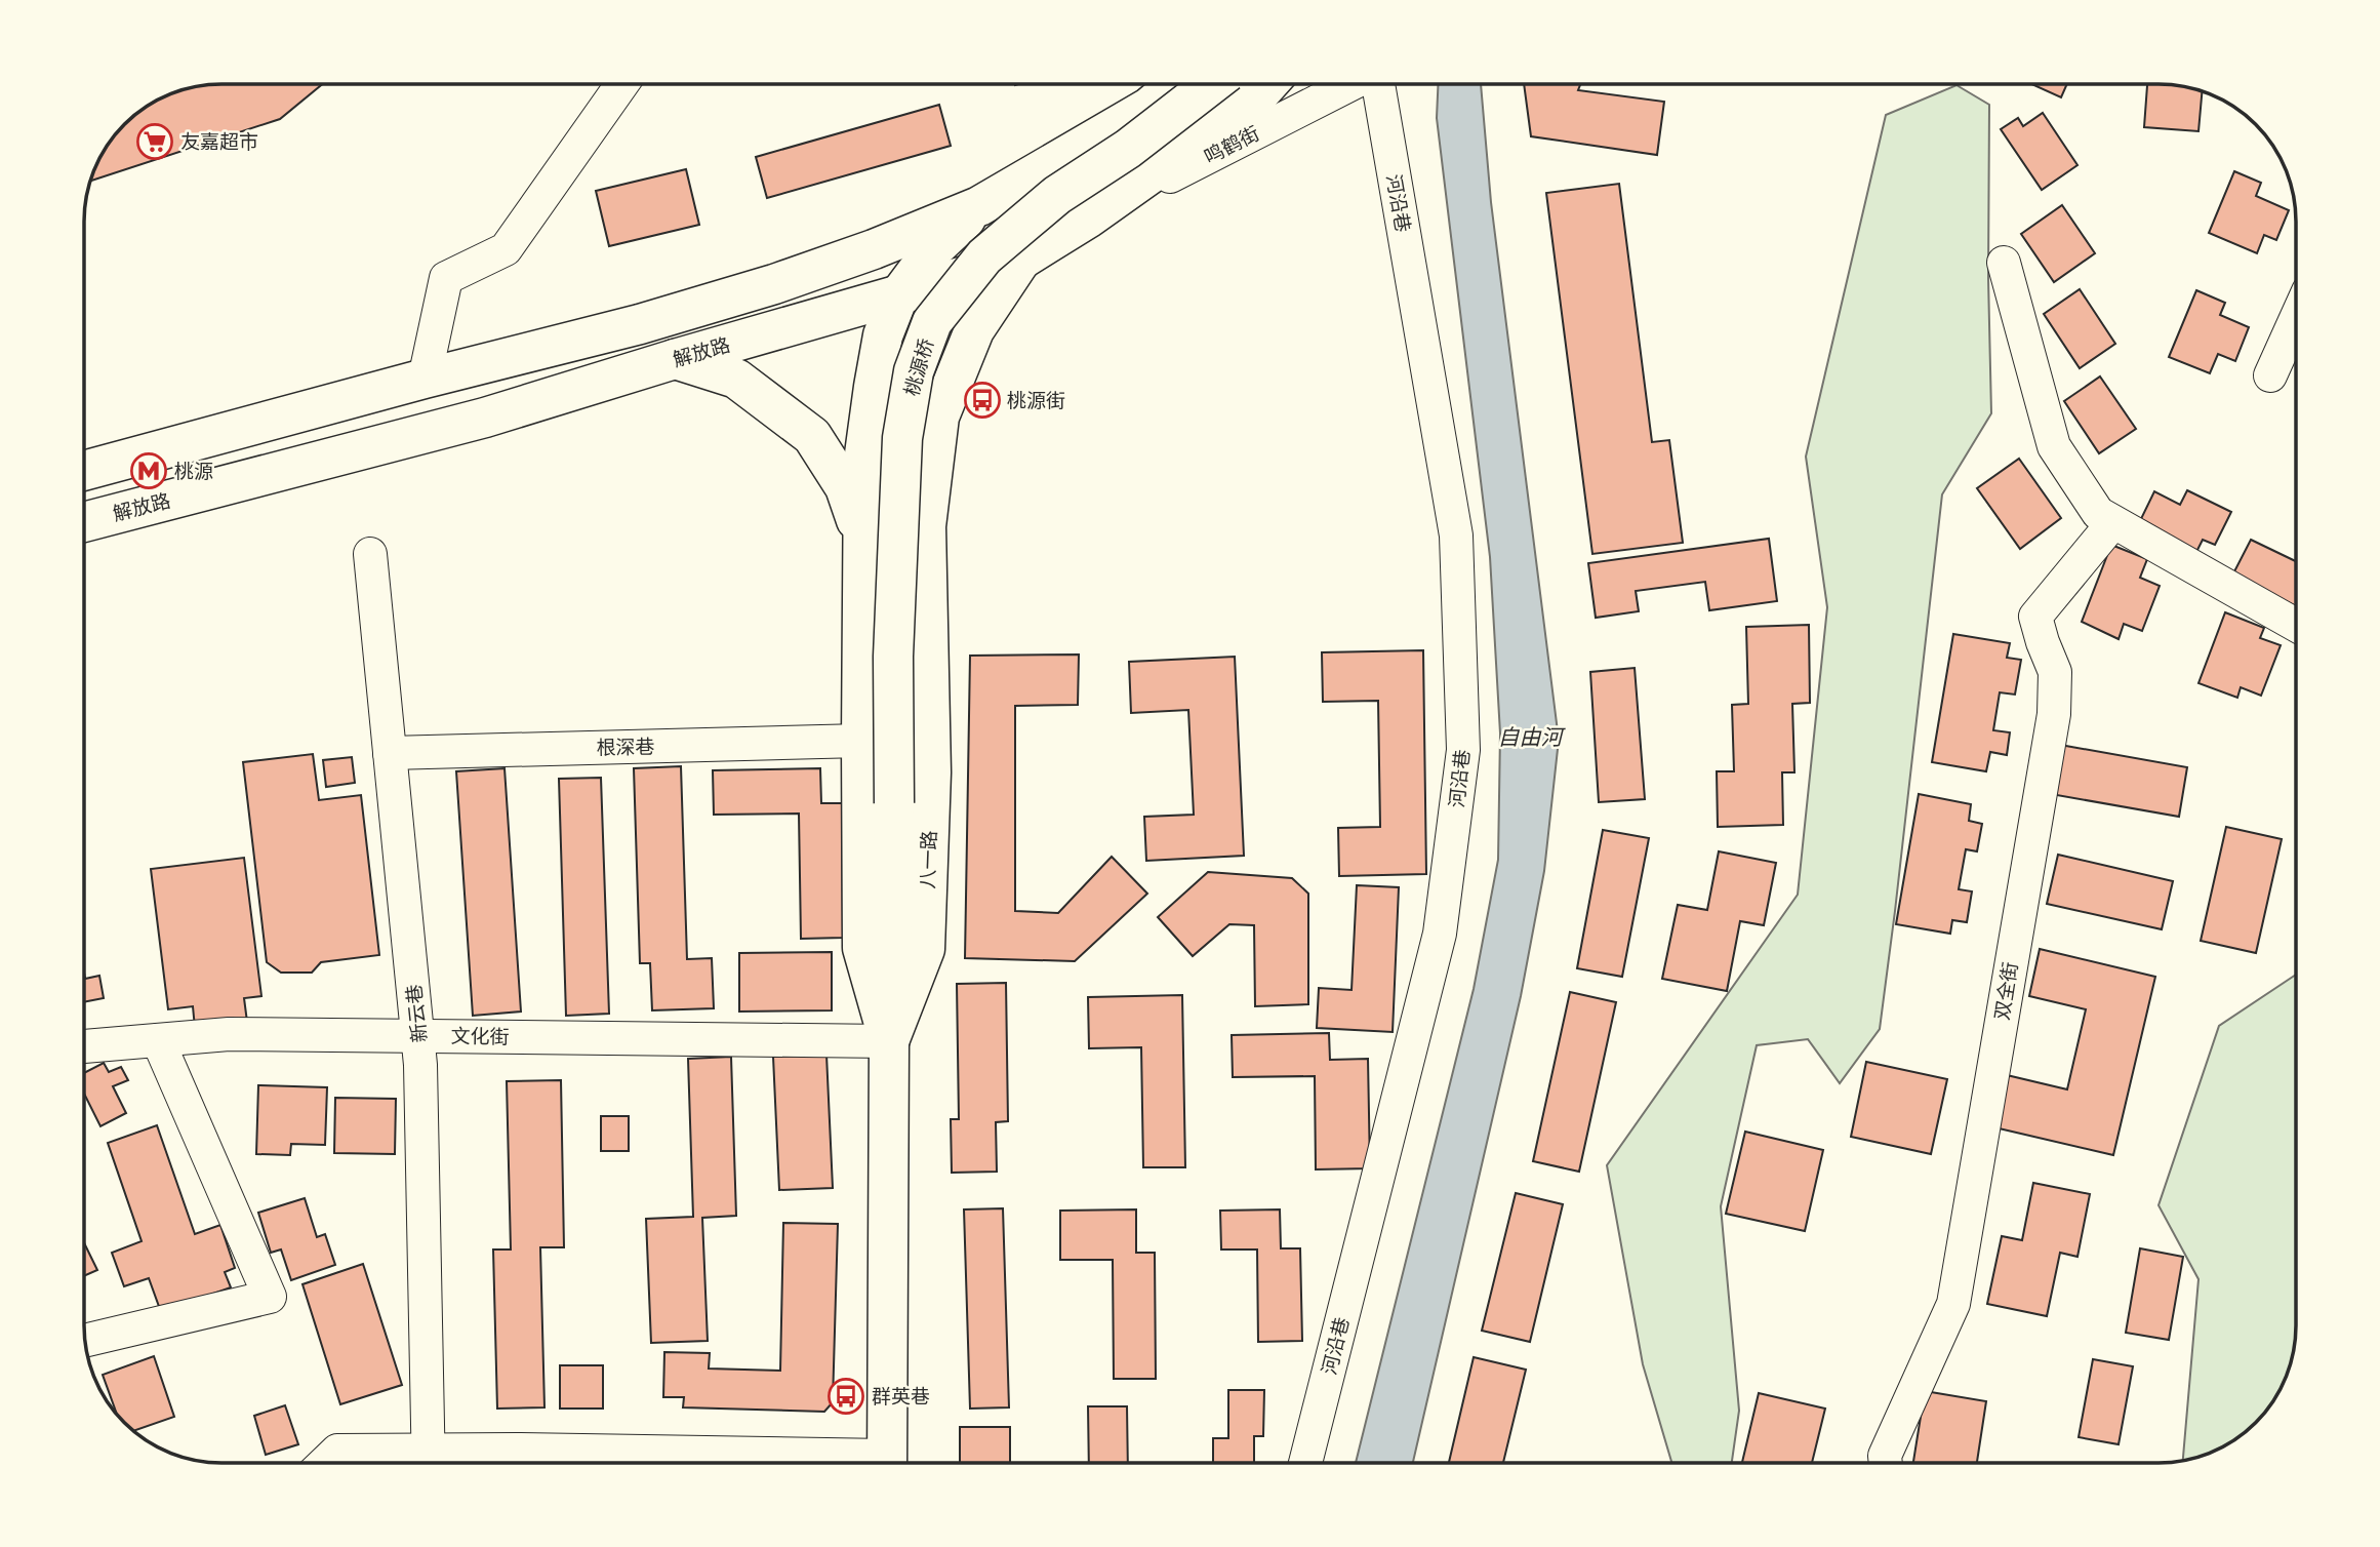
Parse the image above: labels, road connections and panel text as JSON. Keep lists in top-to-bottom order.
{
  "streets": {
    "main road": ["解放路", "桃源桥", "八一路"],
    "street": [
      "鸣鹤街",
      "河沿巷",
      "根深巷",
      "双全街",
      "新云巷",
      "文化街"
    ]
  },
  "crossings": [
    ["鸣鹤街", "解放路"],
    ["解放路", "八一路"],
    ["桃源桥", "八一路"],
    ["桃源桥", "文化街"],
    ["根深巷", "新云巷"],
    ["八一路", "文化街"],
    ["新云巷", "文化街"]
  ],
  "water": ["自由河"],
  "places": {
    "supermarket": ["友嘉超市"],
    "bus stop": ["桃源街", "群英巷"],
    "metro station": ["桃源"]
  }
}
